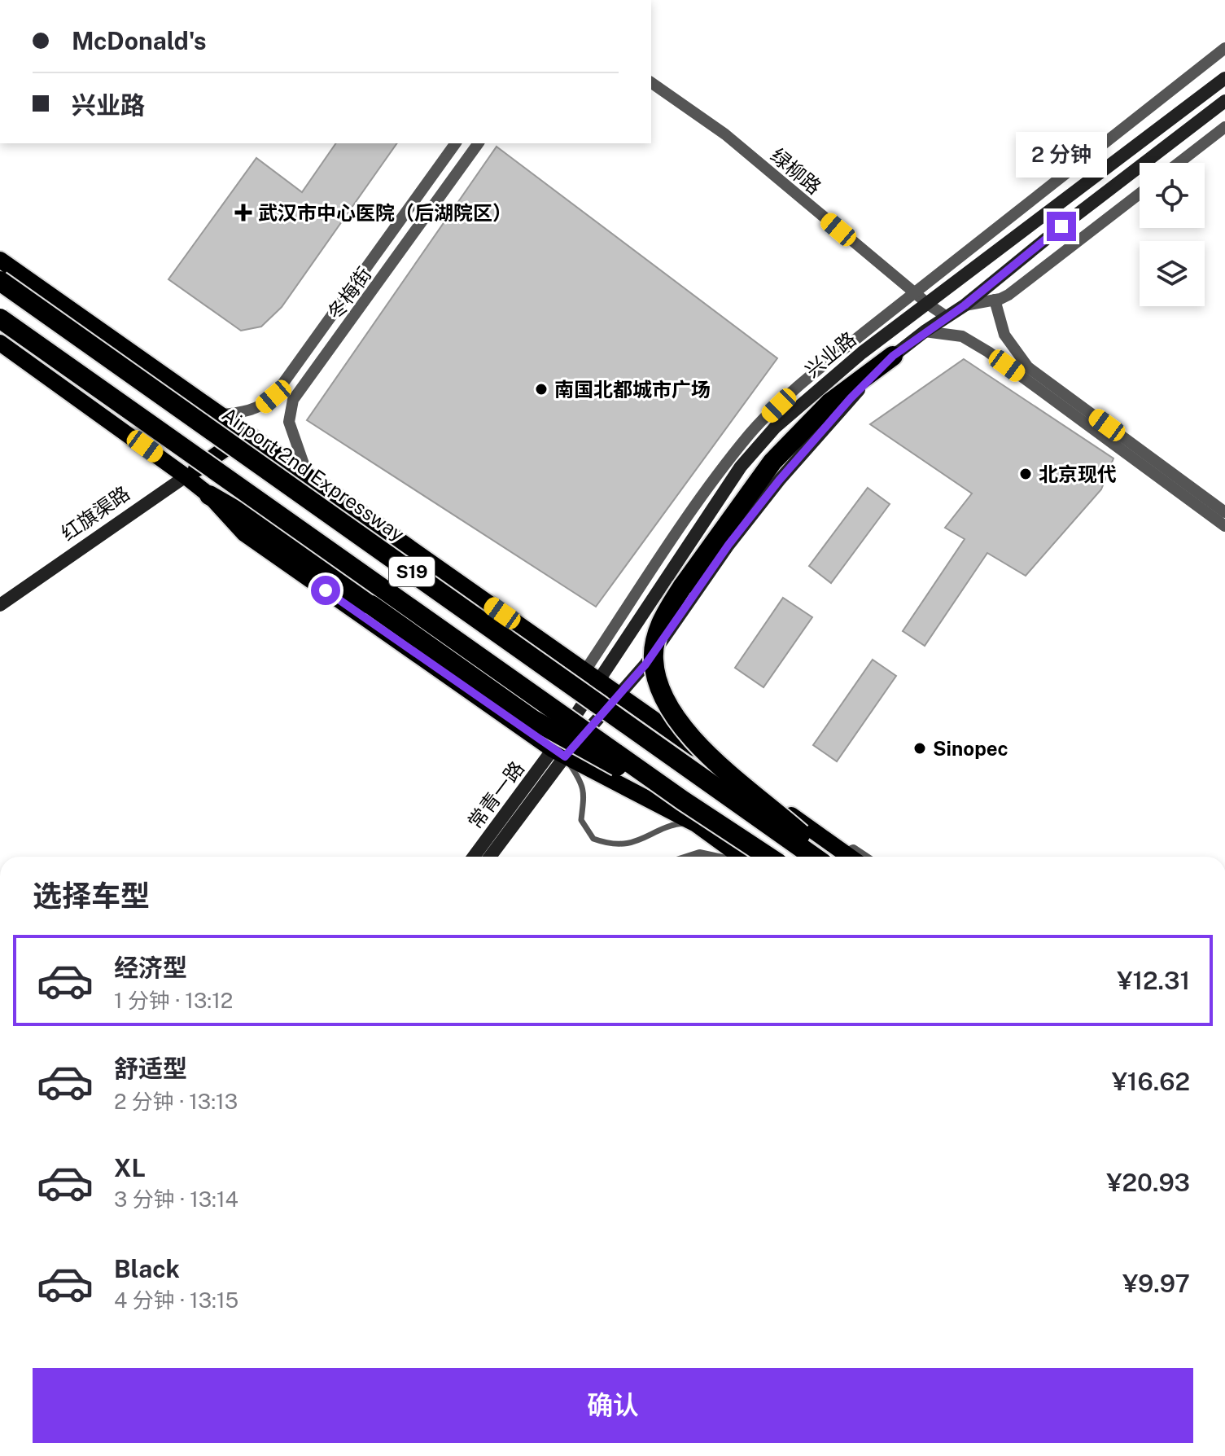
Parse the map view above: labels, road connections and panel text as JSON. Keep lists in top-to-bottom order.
{
  "streets": {
    "highway": ["Airport 2nd Expressway", "S19"],
    "main road": ["兴业路", "红旗渠路", "常青一路"],
    "street": ["绿柳路", "冬梅街"]
  },
  "crossings": [
    ["绿柳路", "兴业路"],
    ["兴业路", "常青一路"]
  ],
  "places": {
    "health": ["武汉市中心医院（后湖院区）"],
    "other": ["南国北都城市广场", "北京现代", "Sinopec"]
  },
  "page": {
    "banner": ["McDonald's", "兴业路"],
    "bubble": "2 分钟",
    "heading": "选择车型",
    "list": [
      {
        "name": "经济型",
        "note": "1 分钟 · 13:12",
        "value": "¥12.31"
      },
      {
        "name": "舒适型",
        "note": "2 分钟 · 13:13",
        "value": "¥16.62"
      },
      {
        "name": "XL",
        "note": "3 分钟 · 13:14",
        "value": "¥20.93"
      },
      {
        "name": "Black",
        "note": "4 分钟 · 13:15",
        "value": "¥9.97"
      }
    ],
    "buttons": "确认"
  }
}
